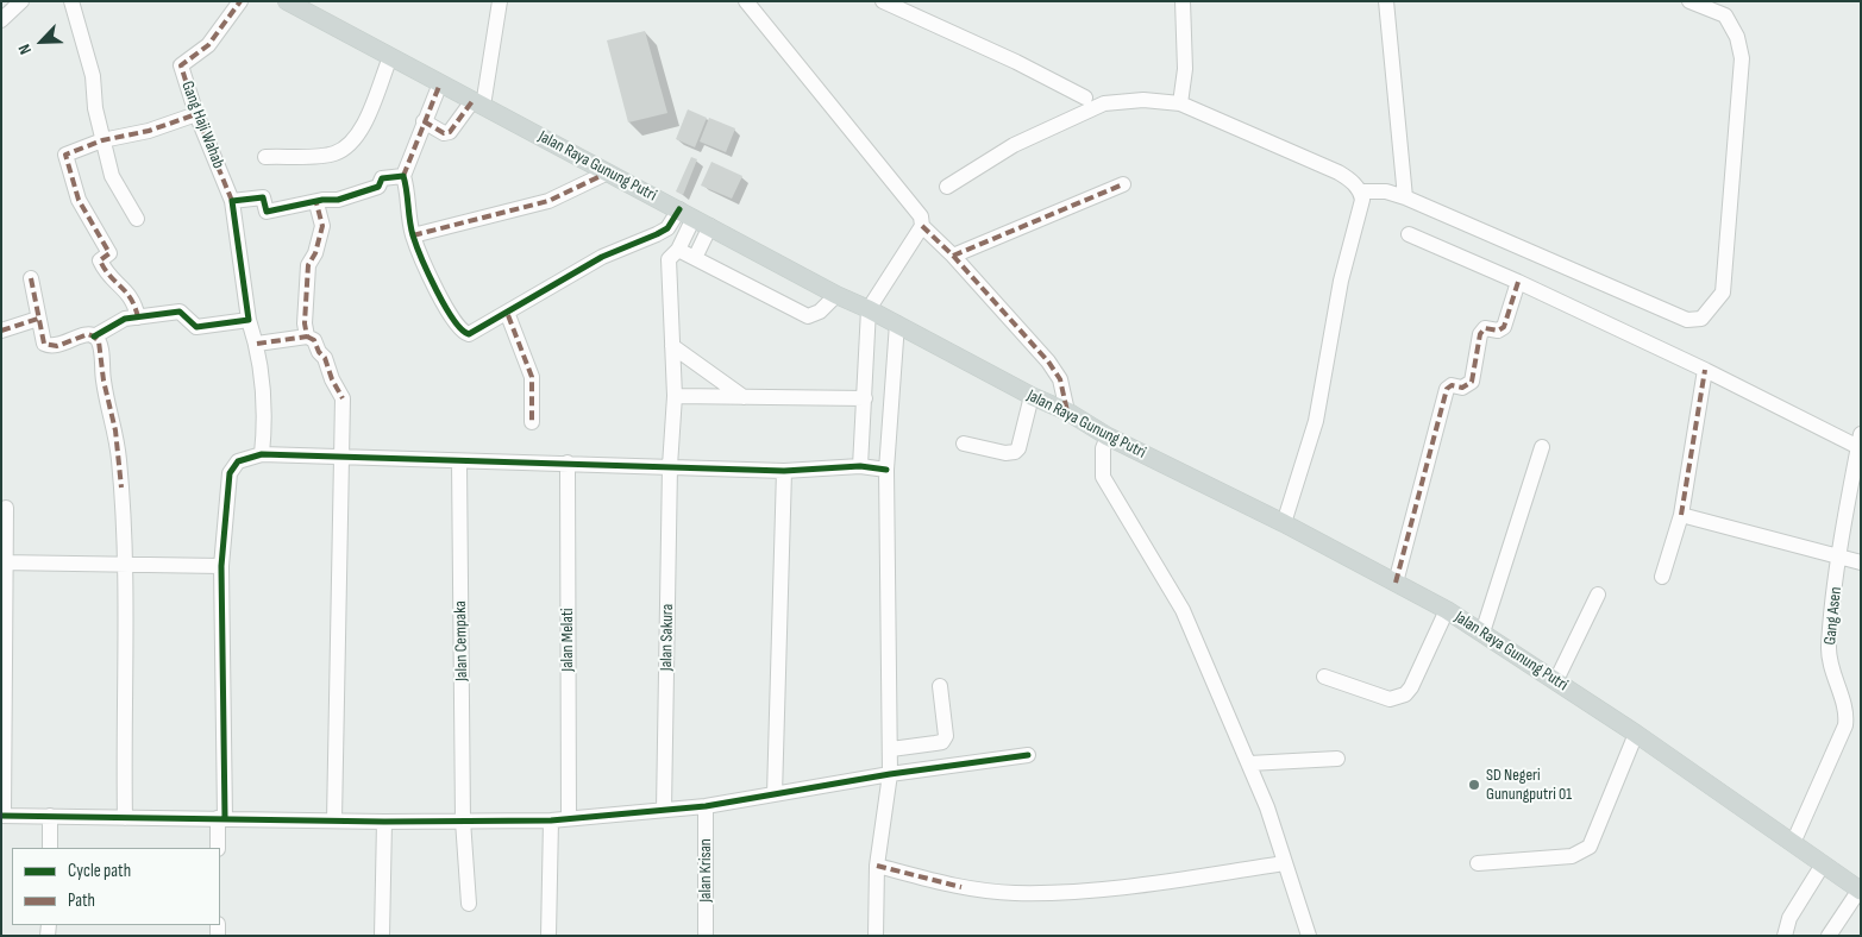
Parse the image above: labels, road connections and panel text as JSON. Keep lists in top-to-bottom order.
{
  "streets": {
    "main road": ["Jalan Raya Gunung Putri"],
    "street": [
      "Gang Haji Wahab",
      "Gang Asen",
      "Jalan Sakura",
      "Jalan Melati",
      "Jalan Cempaka",
      "Jalan Krisan"
    ]
  },
  "crossings": [
    ["Jalan Raya Gunung Putri", "Gang Asen"],
    ["Jalan Raya Gunung Putri", "Jalan Sakura"]
  ],
  "places": ["SD Negeri Gunungputri 01"],
  "legend": ["Cycle path", "Path"],
  "north": "bottom left"
}
